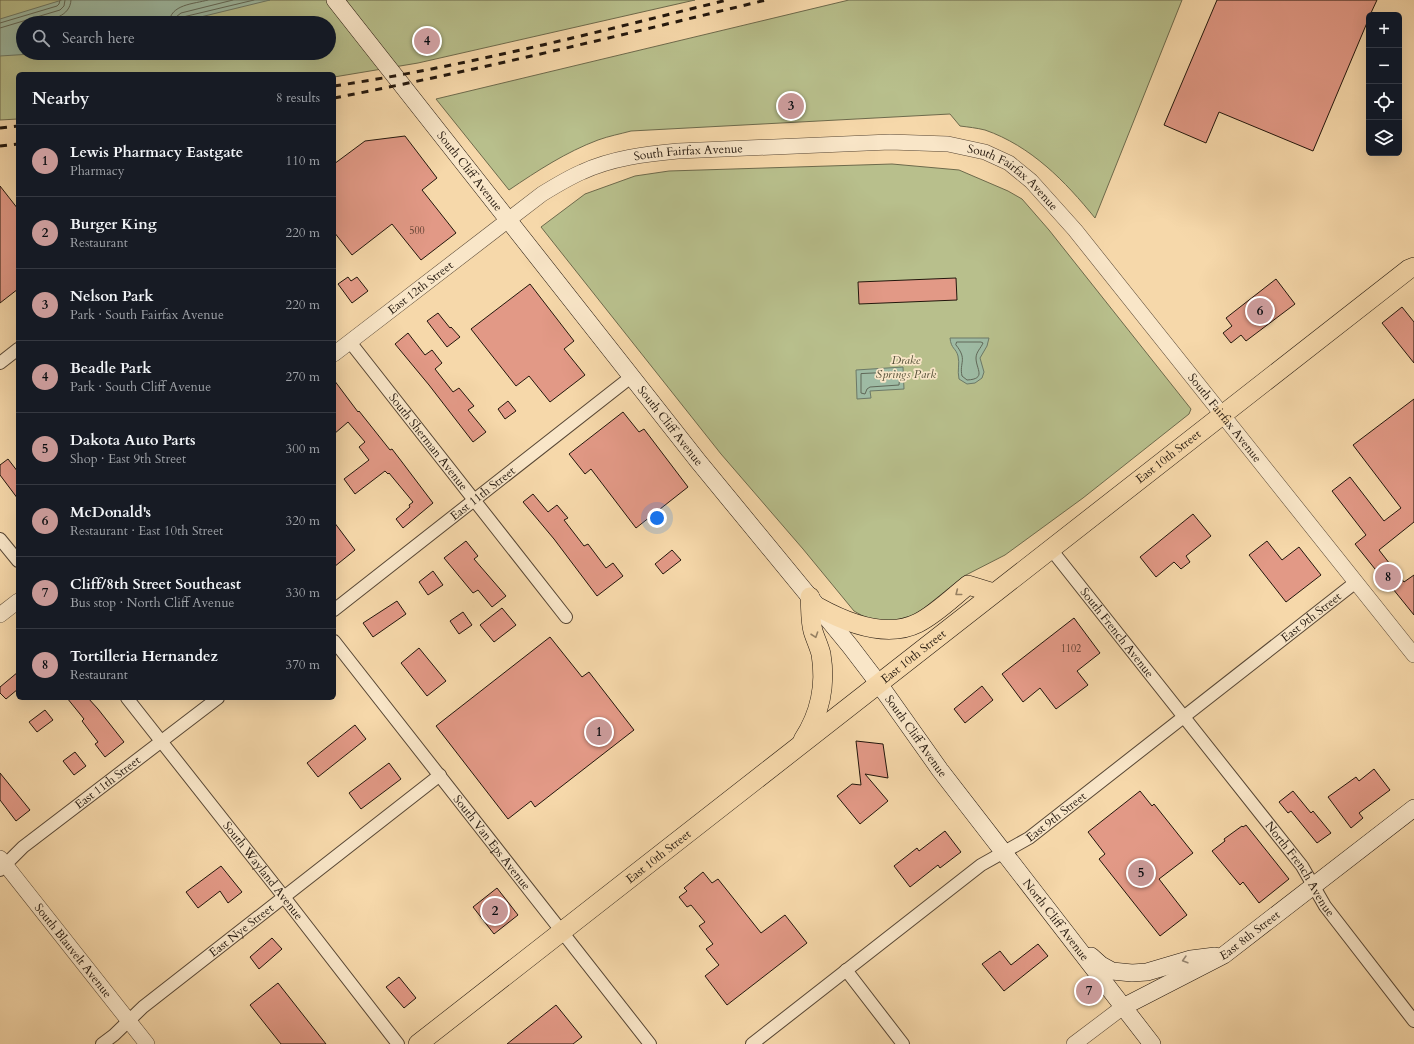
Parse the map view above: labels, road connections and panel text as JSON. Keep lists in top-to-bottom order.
{
  "streets": {
    "main road": [
      "South Cliff Avenue",
      "East 10th Street",
      "North Cliff Avenue",
      "East 8th Street"
    ],
    "street": [
      "South Fairfax Avenue",
      "East 12th Street",
      "South Sherman Avenue",
      "East 11th Street",
      "East 9th Street",
      "South French Avenue",
      "South Van Eps Avenue",
      "North French Avenue",
      "South Wayland Avenue",
      "East Nye Street",
      "South Blauvelt Avenue"
    ]
  },
  "crossings": [
    ["South Fairfax Avenue", "South Cliff Avenue"],
    ["South Fairfax Avenue", "East 12th Street"],
    ["South Fairfax Avenue", "East 10th Street"],
    ["South Fairfax Avenue", "East 9th Street"],
    ["South Cliff Avenue", "East 12th Street"],
    ["South Cliff Avenue", "East 10th Street"],
    ["South Cliff Avenue", "East 11th Street"],
    ["South Cliff Avenue", "East 9th Street"],
    ["South Cliff Avenue", "North Cliff Avenue"],
    ["East 12th Street", "South Sherman Avenue"],
    ["South Sherman Avenue", "East 11th Street"],
    ["East 10th Street", "South French Avenue"],
    ["East 10th Street", "South Van Eps Avenue"],
    ["East 11th Street", "South Wayland Avenue"],
    ["East 11th Street", "South Blauvelt Avenue"],
    ["East 9th Street", "South French Avenue"],
    ["East 9th Street", "North French Avenue"],
    ["East 9th Street", "North Cliff Avenue"],
    ["South French Avenue", "North French Avenue"],
    ["South Van Eps Avenue", "East Nye Street"],
    ["North French Avenue", "East 8th Street"],
    ["South Wayland Avenue", "East Nye Street"],
    ["North Cliff Avenue", "East 8th Street"],
    ["East Nye Street", "South Blauvelt Avenue"]
  ],
  "parks": ["Drake Springs Park"],
  "house_numbers": ["500", "1102"],
  "page": {
    "map_buttons": ["+", "−"],
    "search": "Search here",
    "pins": [
      "4",
      "3",
      "6",
      "8",
      "1",
      "5",
      "2",
      "7"
    ],
    "heading": ["Nearby", "8 results"],
    "list": [
      {
        "mark": "1",
        "name": "Lewis Pharmacy Eastgate",
        "note": "Pharmacy",
        "value": "110 m"
      },
      {
        "mark": "2",
        "name": "Burger King",
        "note": "Restaurant",
        "value": "220 m"
      },
      {
        "mark": "3",
        "name": "Nelson Park",
        "note": "Park · South Fairfax Avenue",
        "value": "220 m"
      },
      {
        "mark": "4",
        "name": "Beadle Park",
        "note": "Park · South Cliff Avenue",
        "value": "270 m"
      },
      {
        "mark": "5",
        "name": "Dakota Auto Parts",
        "note": "Shop · East 9th Street",
        "value": "300 m"
      },
      {
        "mark": "6",
        "name": "McDonald's",
        "note": "Restaurant · East 10th Street",
        "value": "320 m"
      },
      {
        "mark": "7",
        "name": "Cliff/8th Street Southeast",
        "note": "Bus stop · North Cliff Avenue",
        "value": "330 m"
      },
      {
        "mark": "8",
        "name": "Tortilleria Hernandez",
        "note": "Restaurant",
        "value": "370 m"
      }
    ]
  }
}
